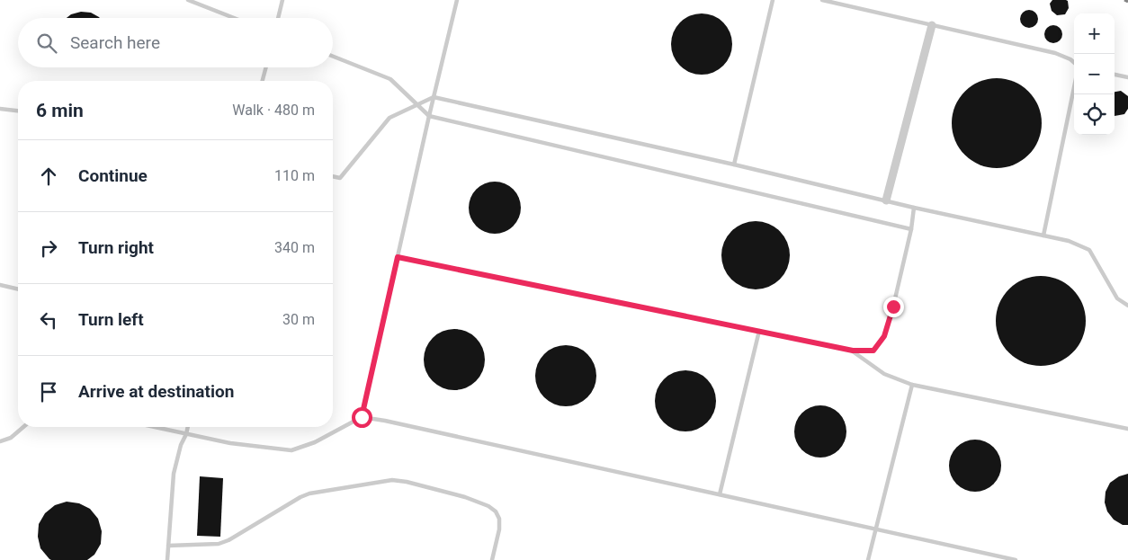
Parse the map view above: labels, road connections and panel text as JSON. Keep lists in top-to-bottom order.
{
  "page": {
    "map_buttons": ["+", "−"],
    "search": "Search here",
    "heading": ["6 min", "Walk · 480 m"],
    "list": [
      ["Continue", "110 m"],
      ["Turn right", "340 m"],
      ["Turn left", "30 m"],
      "Arrive at destination"
    ]
  }
}
